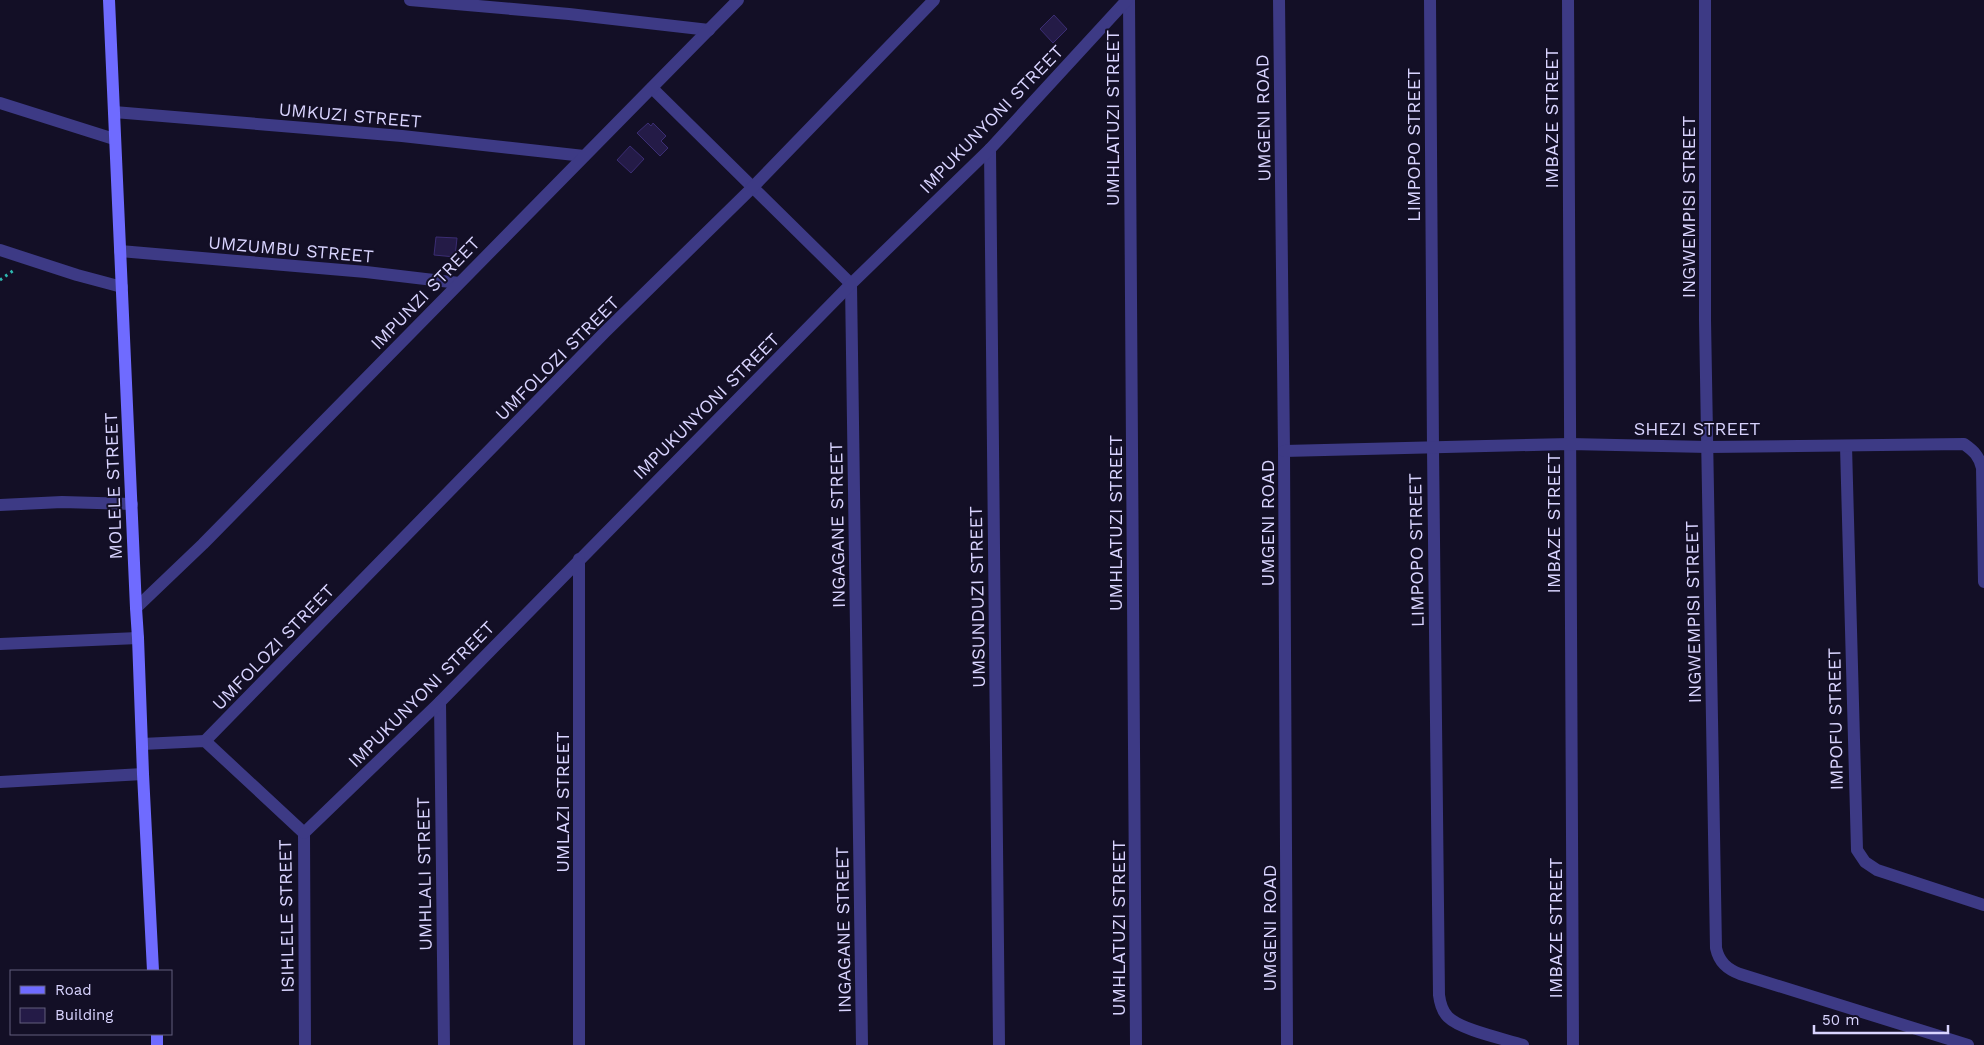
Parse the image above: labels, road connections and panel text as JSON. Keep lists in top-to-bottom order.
{
  "streets": {
    "street": [
      "UMKUZI STREET",
      "UMHLATUZI STREET",
      "UMGENI ROAD",
      "IMBAZE STREET",
      "IMPUKUNYONI STREET",
      "LIMPOPO STREET",
      "INGWEMPISI STREET",
      "UMZUMBU STREET",
      "IMPUNZI STREET",
      "UMFOLOZI STREET",
      "SHEZI STREET",
      "MOLELE STREET",
      "INGAGANE STREET",
      "UMSUNDUZI STREET",
      "IMPOFU STREET",
      "UMLAZI STREET",
      "UMHLALI STREET",
      "ISIHLELE STREET"
    ]
  },
  "crossings": [
    ["UMKUZI STREET", "IMPUNZI STREET"],
    ["UMKUZI STREET", "MOLELE STREET"],
    ["UMHLATUZI STREET", "IMPUKUNYONI STREET"],
    ["UMGENI ROAD", "SHEZI STREET"],
    ["IMBAZE STREET", "SHEZI STREET"],
    ["IMPUKUNYONI STREET", "INGAGANE STREET"],
    ["IMPUKUNYONI STREET", "UMSUNDUZI STREET"],
    ["IMPUKUNYONI STREET", "UMLAZI STREET"],
    ["IMPUKUNYONI STREET", "UMHLALI STREET"],
    ["IMPUKUNYONI STREET", "ISIHLELE STREET"],
    ["LIMPOPO STREET", "SHEZI STREET"],
    ["INGWEMPISI STREET", "SHEZI STREET"],
    ["UMZUMBU STREET", "IMPUNZI STREET"],
    ["UMZUMBU STREET", "MOLELE STREET"],
    ["IMPUNZI STREET", "MOLELE STREET"],
    ["UMFOLOZI STREET", "ISIHLELE STREET"],
    ["SHEZI STREET", "IMPOFU STREET"]
  ],
  "legend": ["Road", "Building"],
  "scale_bar": "50 m"
}
